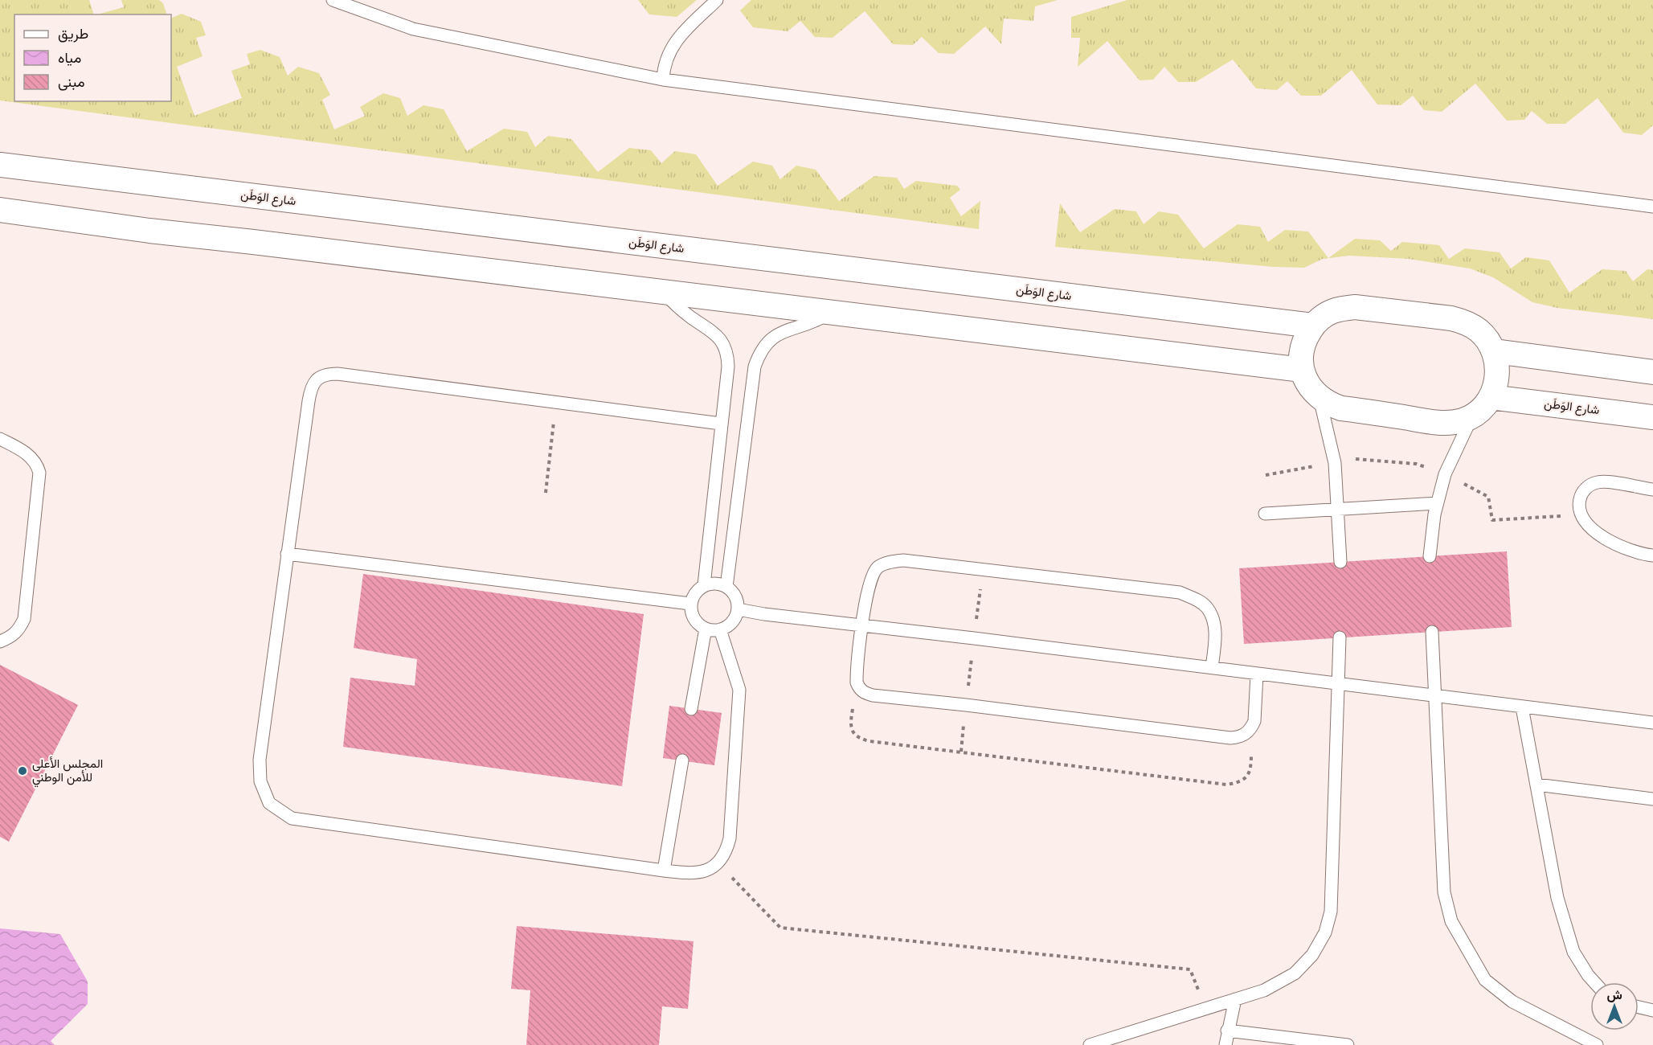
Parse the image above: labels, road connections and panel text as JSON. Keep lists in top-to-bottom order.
{
  "streets": {
    "street": ["شارع الوَطَن"]
  },
  "places": ["المجلس الأعلى للأمن الوطني"],
  "legend": ["طريق", "مياه", "مبنى"],
  "north": "top"
}
